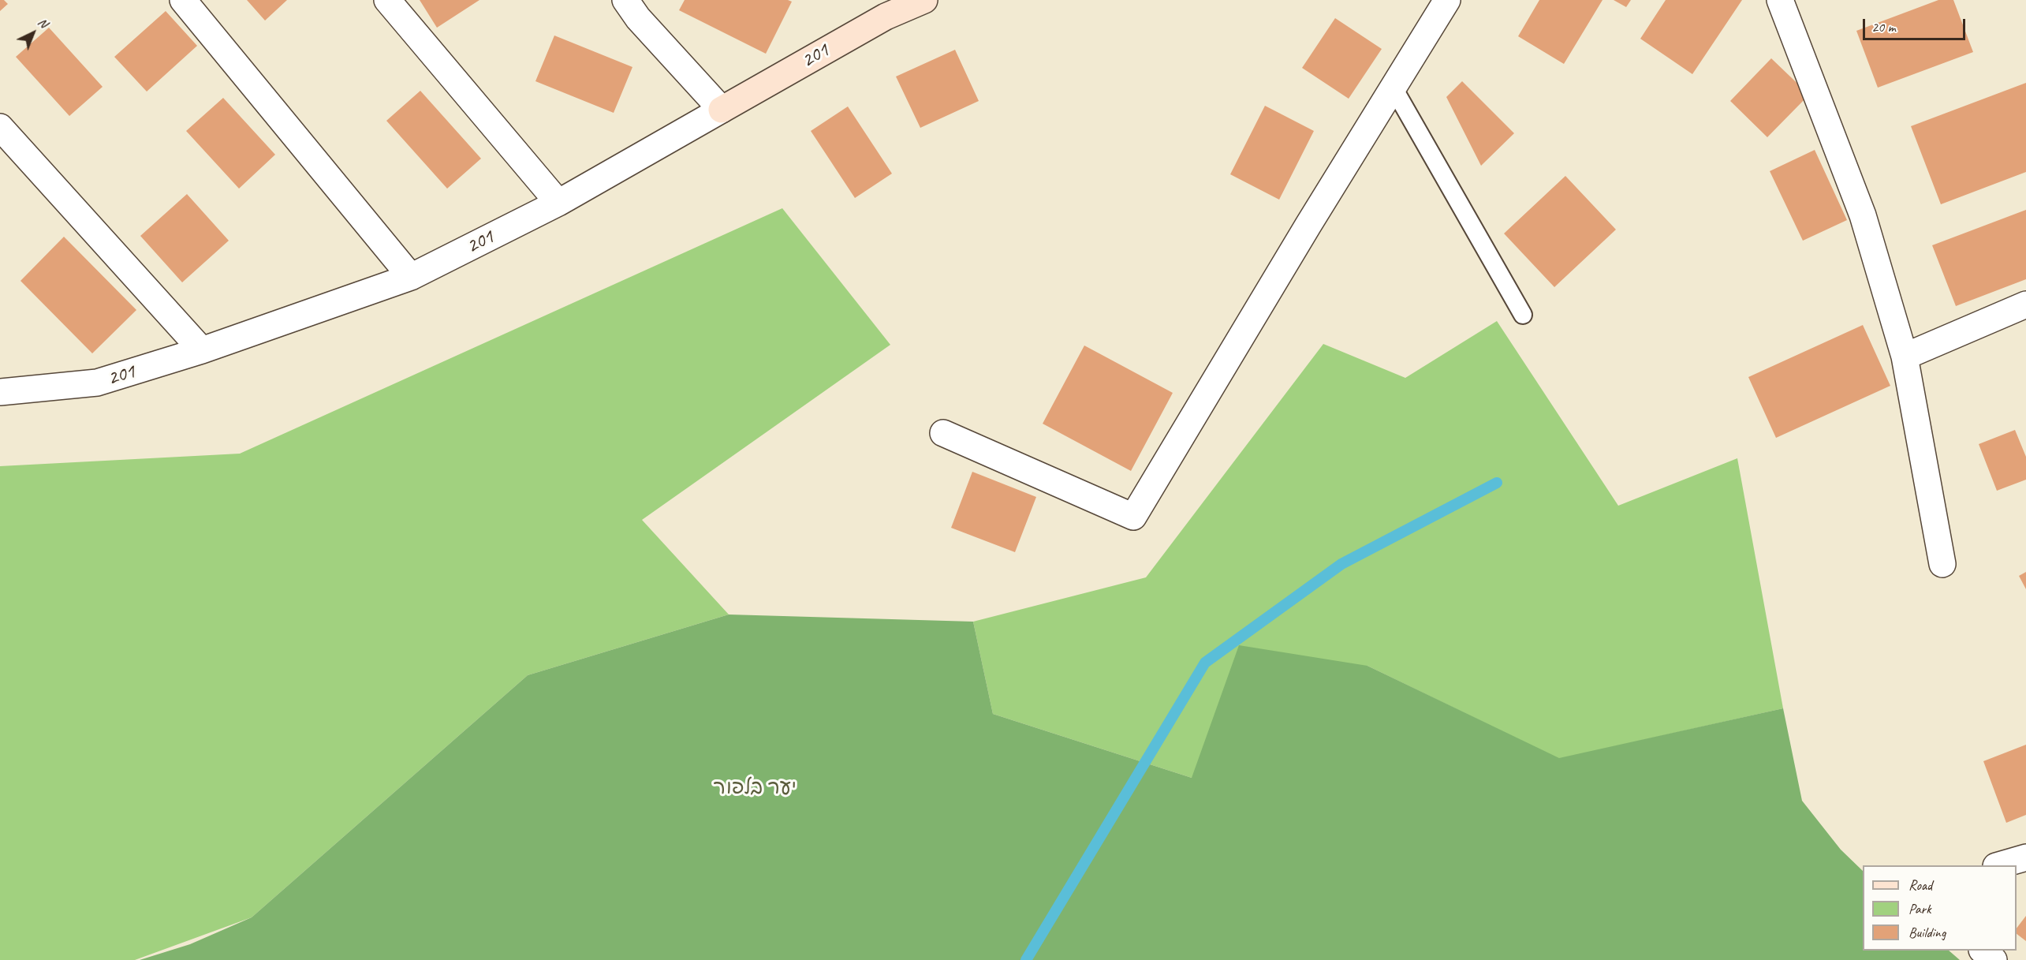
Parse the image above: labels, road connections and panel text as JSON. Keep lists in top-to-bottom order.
{
  "streets": {
    "street": ["201"]
  },
  "parks": ["יער בלפור"],
  "legend": ["Road", "Park", "Building"],
  "scale_bar": "20 m",
  "north": "top right"
}
